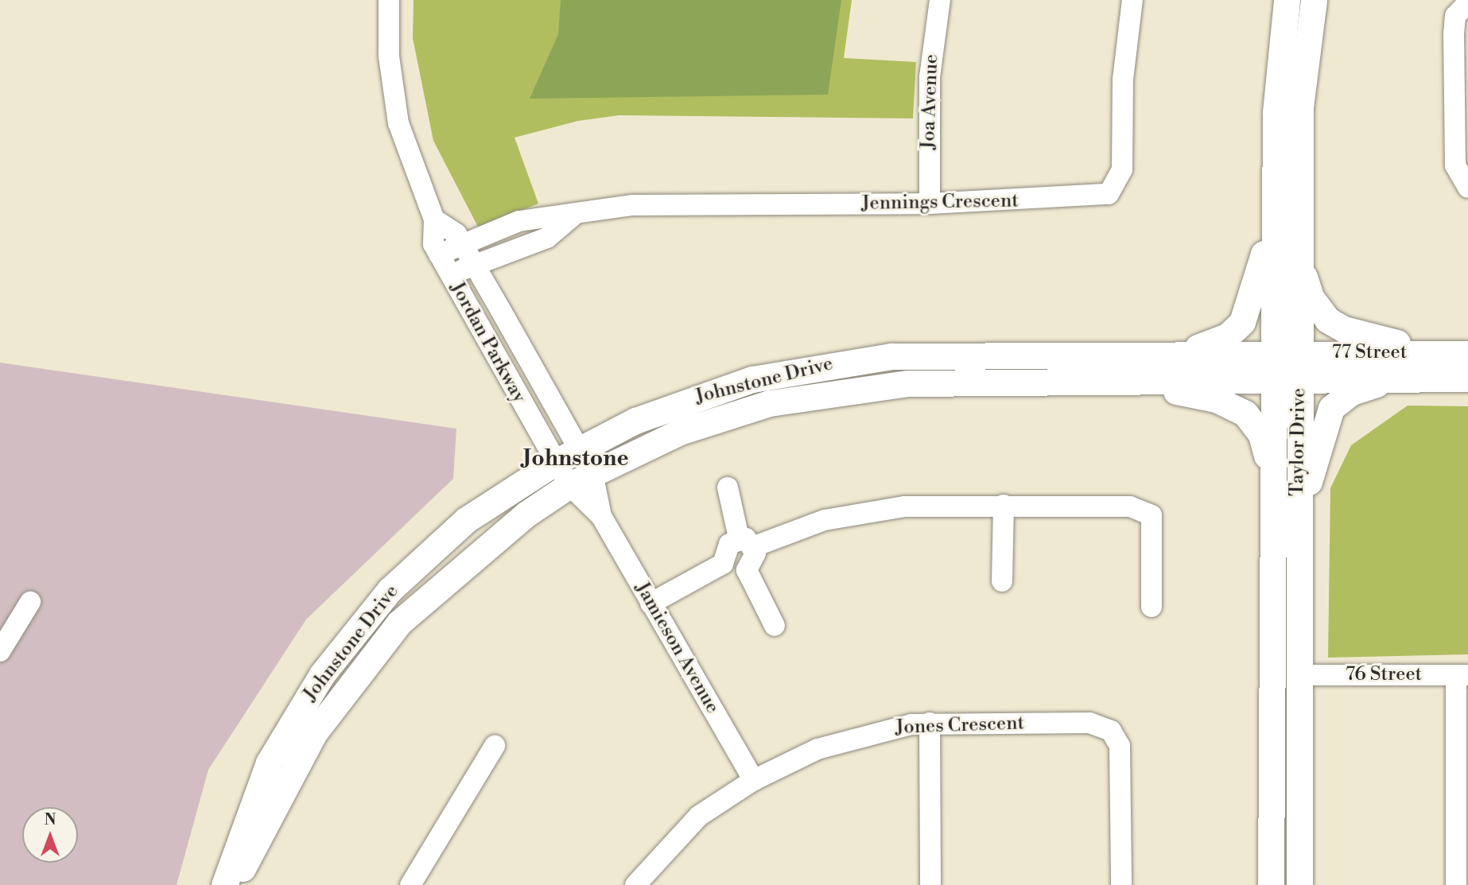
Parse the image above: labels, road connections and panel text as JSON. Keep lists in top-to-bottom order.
{
  "streets": {
    "main road": ["77 Street", "Johnstone Drive", "Taylor Drive"],
    "street": [
      "Joa Avenue",
      "Jennings Crescent",
      "Jordan Parkway",
      "Jamieson Avenue",
      "76 Street",
      "Jones Crescent"
    ]
  },
  "crossings": [
    ["Joa Avenue", "Jennings Crescent"],
    ["Jennings Crescent", "Jordan Parkway"],
    ["Jordan Parkway", "Johnstone Drive"],
    ["Jordan Parkway", "Jamieson Avenue"],
    ["77 Street", "Johnstone Drive"],
    ["77 Street", "Taylor Drive"],
    ["Johnstone Drive", "Taylor Drive"],
    ["Johnstone Drive", "Jamieson Avenue"],
    ["Taylor Drive", "76 Street"],
    ["Jamieson Avenue", "Jones Crescent"]
  ],
  "districts": ["Johnstone"],
  "north": "top"
}
